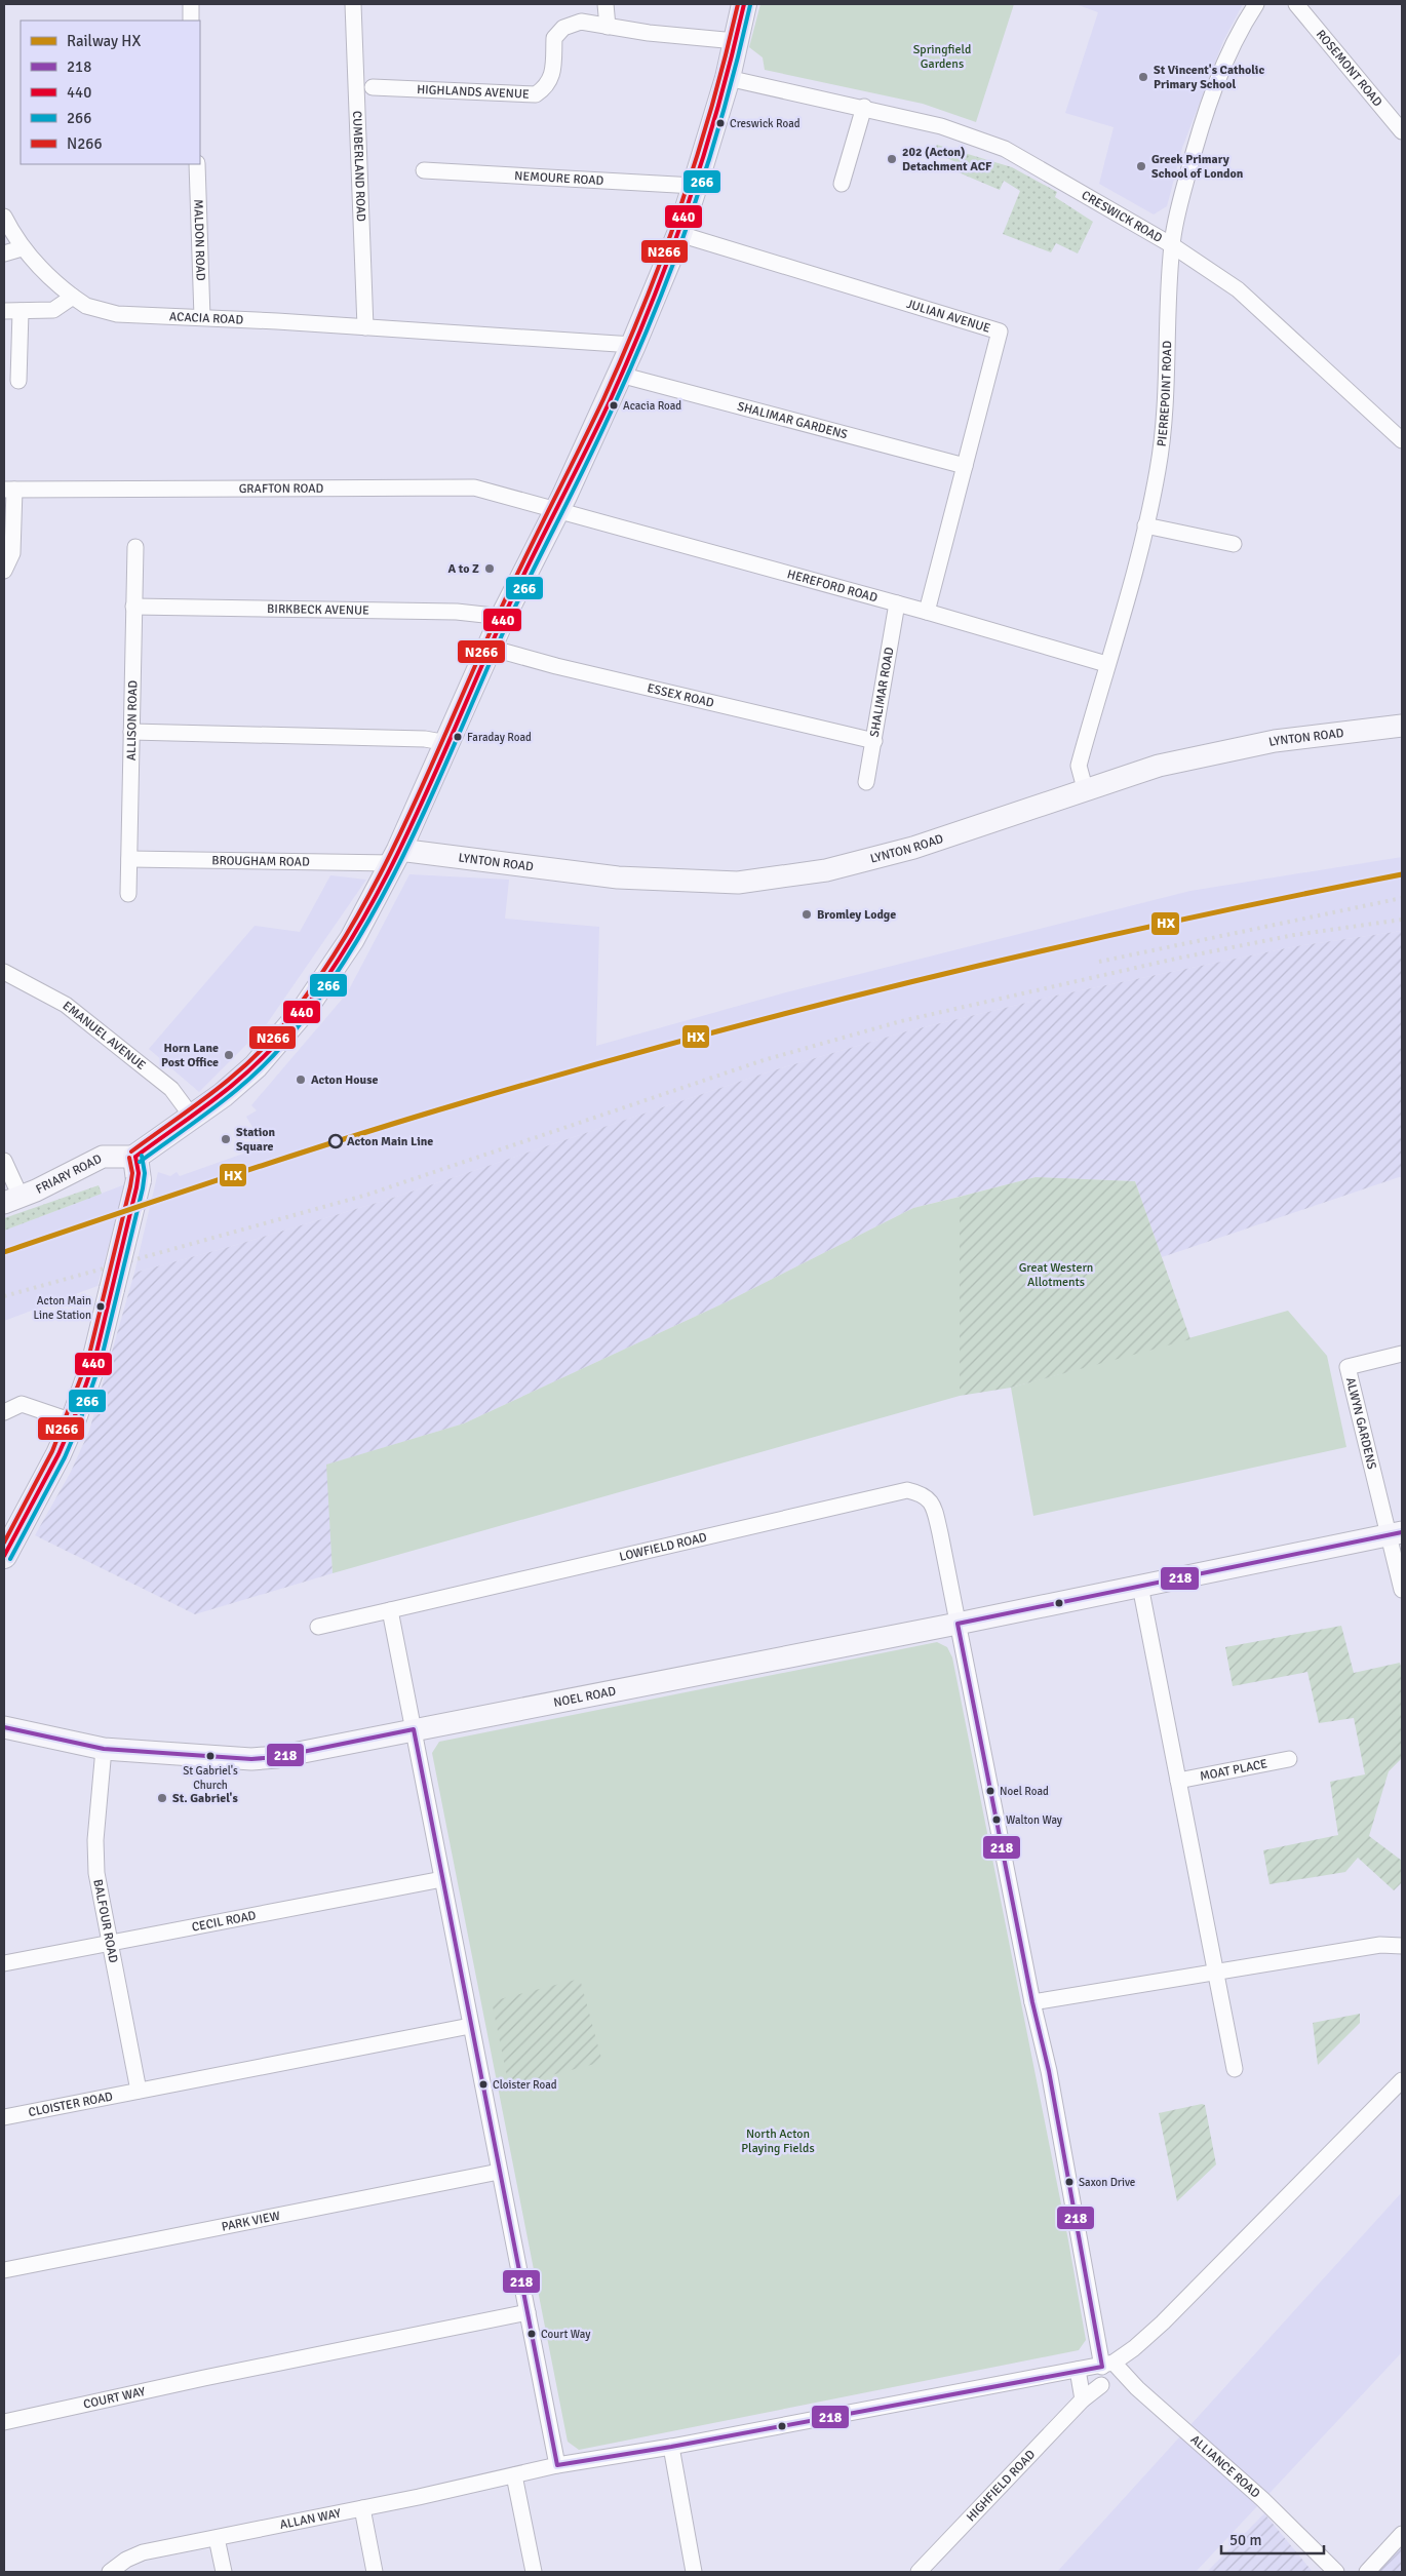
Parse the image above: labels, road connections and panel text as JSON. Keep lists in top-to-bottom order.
{
  "streets": {
    "street": [
      "ROSEMONT ROAD",
      "HIGHLANDS AVENUE",
      "CUMBERLAND ROAD",
      "NEMOURE ROAD",
      "CRESWICK ROAD",
      "MALDON ROAD",
      "JULIAN AVENUE",
      "ACACIA ROAD",
      "PIERREPOINT ROAD",
      "SHALIMAR GARDENS",
      "GRAFTON ROAD",
      "HEREFORD ROAD",
      "BIRKBECK AVENUE",
      "SHALIMAR ROAD",
      "ESSEX ROAD",
      "ALLISON ROAD",
      "LYNTON ROAD",
      "BROUGHAM ROAD",
      "EMANUEL AVENUE",
      "FRIARY ROAD",
      "ALWYN GARDENS",
      "LOWFIELD ROAD",
      "NOEL ROAD",
      "MOAT PLACE",
      "BALFOUR ROAD",
      "CECIL ROAD",
      "CLOISTER ROAD",
      "PARK VIEW",
      "COURT WAY",
      "ALLIANCE ROAD",
      "HIGHFIELD ROAD",
      "ALLAN WAY"
    ]
  },
  "crossings": [
    ["CUMBERLAND ROAD", "ACACIA ROAD"],
    ["CRESWICK ROAD", "PIERREPOINT ROAD"],
    ["MALDON ROAD", "ACACIA ROAD"],
    ["JULIAN AVENUE", "SHALIMAR GARDENS"],
    ["JULIAN AVENUE", "HEREFORD ROAD"],
    ["PIERREPOINT ROAD", "HEREFORD ROAD"],
    ["PIERREPOINT ROAD", "LYNTON ROAD"],
    ["GRAFTON ROAD", "HEREFORD ROAD"],
    ["HEREFORD ROAD", "SHALIMAR ROAD"],
    ["BIRKBECK AVENUE", "ALLISON ROAD"],
    ["SHALIMAR ROAD", "ESSEX ROAD"],
    ["ALLISON ROAD", "BROUGHAM ROAD"],
    ["LYNTON ROAD", "BROUGHAM ROAD"],
    ["ALWYN GARDENS", "NOEL ROAD"],
    ["LOWFIELD ROAD", "NOEL ROAD"],
    ["LOWFIELD ROAD", "ALLIANCE ROAD"],
    ["LOWFIELD ROAD", "ALLAN WAY"],
    ["NOEL ROAD", "BALFOUR ROAD"],
    ["BALFOUR ROAD", "CECIL ROAD"],
    ["BALFOUR ROAD", "CLOISTER ROAD"],
    ["ALLIANCE ROAD", "ALLAN WAY"]
  ],
  "parks": ["Springfield Gardens", "Great Western Allotments", "North Acton Playing Fields"],
  "places": [
    "St Vincent's Catholic Primary School",
    "Creswick Road",
    "202 (Acton) Detachment ACF",
    "Greek Primary School of London",
    "Acacia Road",
    "A to Z",
    "Faraday Road",
    "Bromley Lodge",
    "Horn Lane Post Office",
    "Acton House",
    "Station Square",
    "Acton Main Line",
    "Acton Main Line Station",
    "St Gabriel's Church",
    "Noel Road",
    "St. Gabriel's",
    "Walton Way",
    "Cloister Road",
    "Saxon Drive",
    "Court Way"
  ],
  "lines": [
    "transit line 440",
    "transit line N266",
    "transit line 266",
    "rail line HX",
    "transit line 218"
  ],
  "legend": [
    "Railway HX",
    "218",
    "440",
    "266",
    "N266"
  ],
  "scale_bar": "50 m"
}
